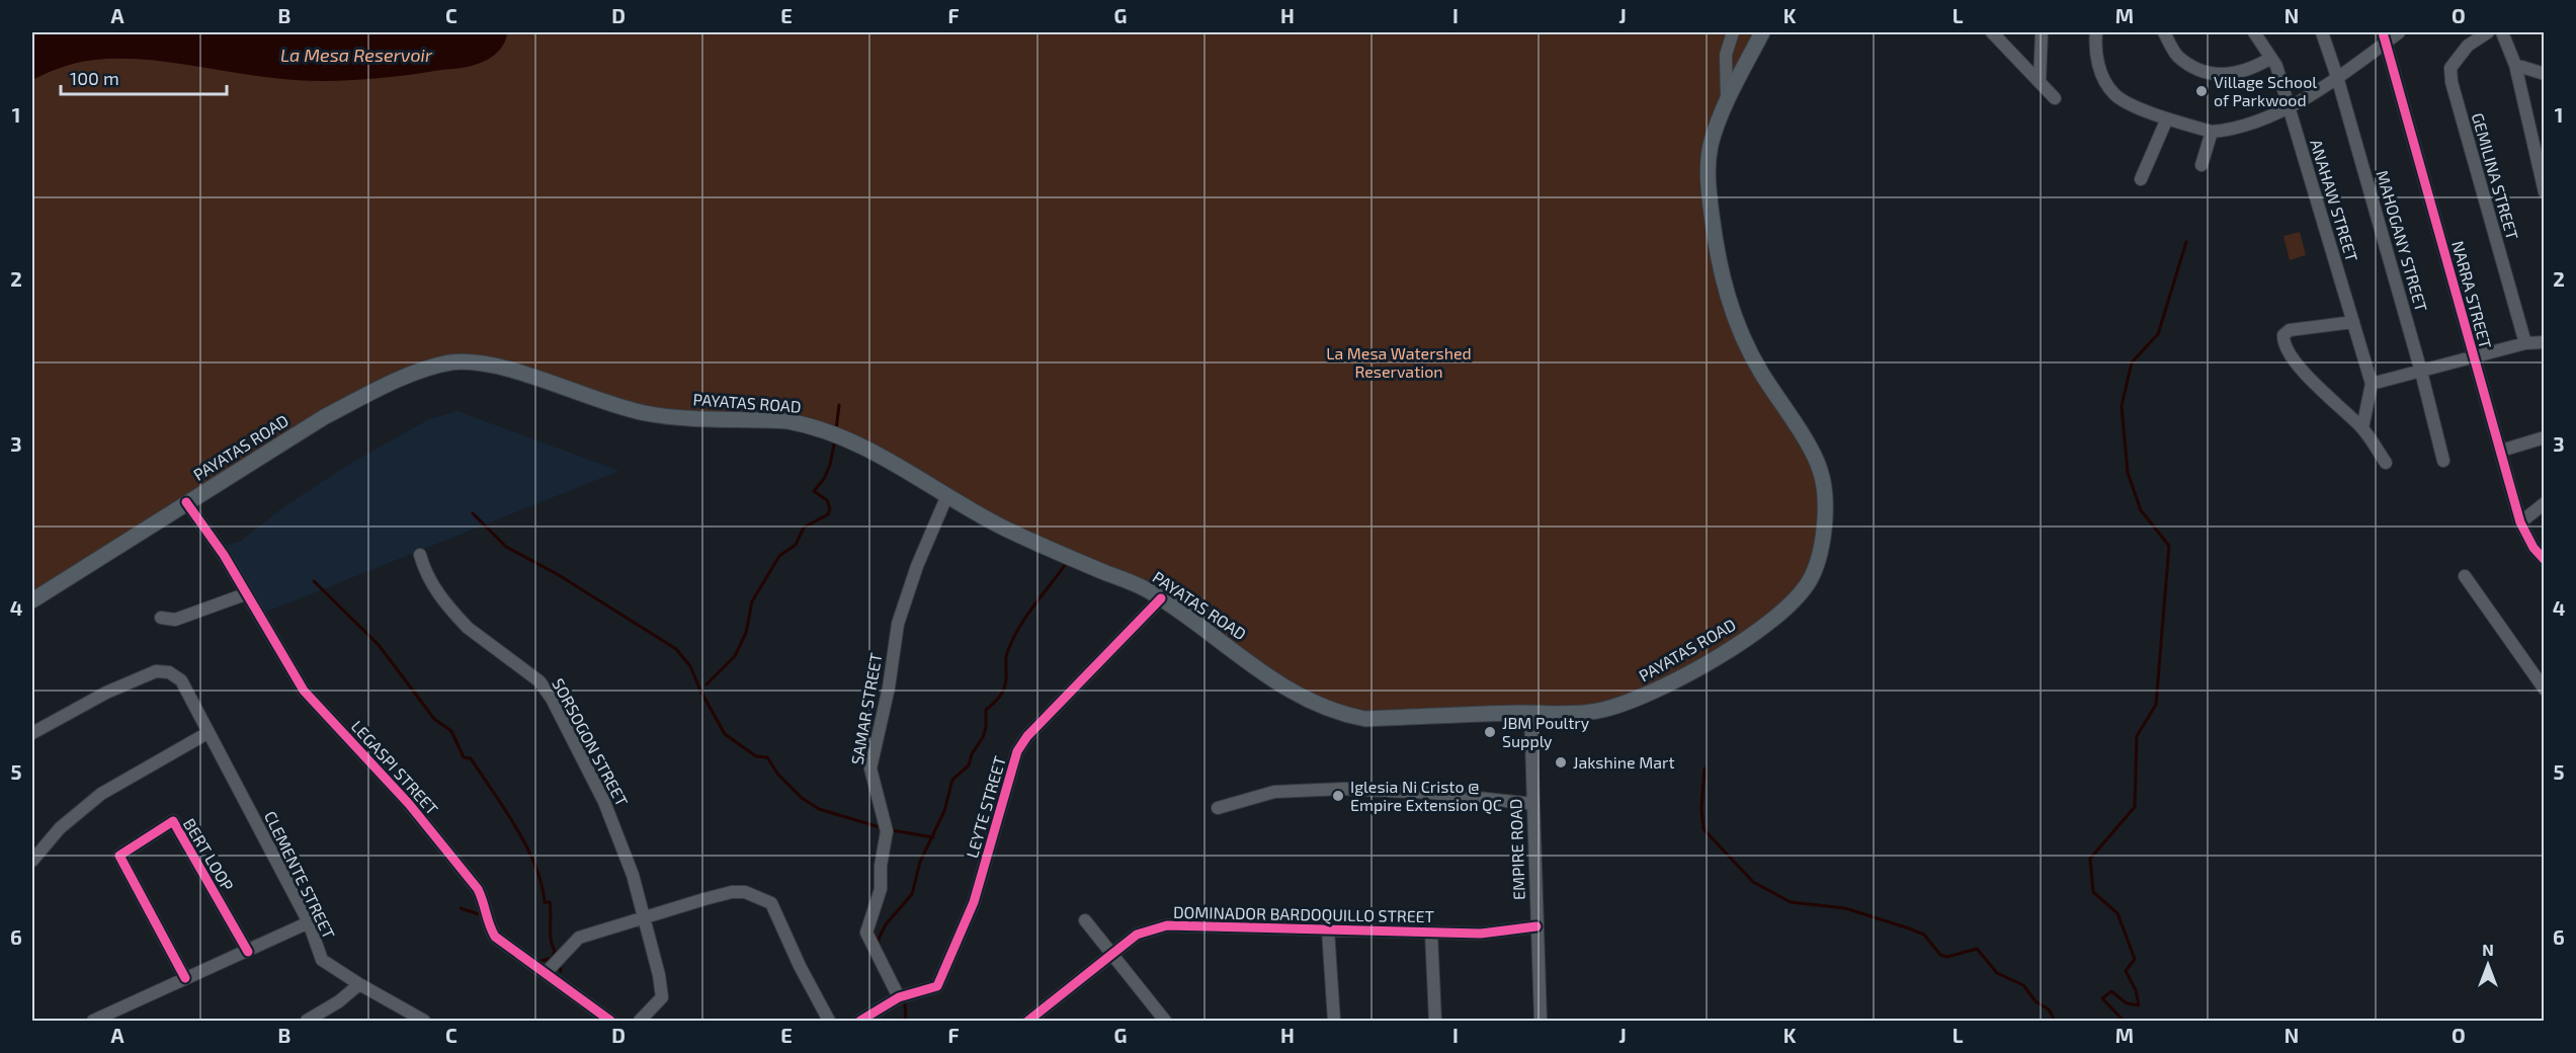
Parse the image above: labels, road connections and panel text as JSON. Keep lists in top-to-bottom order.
{
  "streets": {
    "main road": ["PAYATAS ROAD"],
    "street": [
      "GEMILINA STREET",
      "ANAHAW STREET",
      "MAHOGANY STREET",
      "NARRA STREET",
      "SAMAR STREET",
      "SORSOGON STREET",
      "LEGASPI STREET",
      "LEYTE STREET",
      "EMPIRE ROAD",
      "BERT LOOP",
      "CLEMENTE STREET",
      "DOMINADOR BARDOQUILLO STREET"
    ]
  },
  "crossings": [
    ["PAYATAS ROAD", "SAMAR STREET"],
    ["PAYATAS ROAD", "LEGASPI STREET"],
    ["PAYATAS ROAD", "LEYTE STREET"],
    ["PAYATAS ROAD", "EMPIRE ROAD"],
    ["SAMAR STREET", "LEYTE STREET"],
    ["EMPIRE ROAD", "DOMINADOR BARDOQUILLO STREET"]
  ],
  "water": ["La Mesa Reservoir"],
  "parks": ["La Mesa Watershed Reservation"],
  "places": [
    "Village School of Parkwood",
    "JBM Poultry Supply",
    "Jakshine Mart",
    "Iglesia Ni Cristo @ Empire Extension QC"
  ],
  "scale_bar": "100 m",
  "north": "top",
  "grid": {
    "columns": [
      "A",
      "B",
      "C",
      "D",
      "E",
      "F",
      "G",
      "H",
      "I",
      "J",
      "K",
      "L",
      "M",
      "N",
      "O"
    ],
    "rows": [
      "1",
      "2",
      "3",
      "4",
      "5",
      "6"
    ]
  }
}
